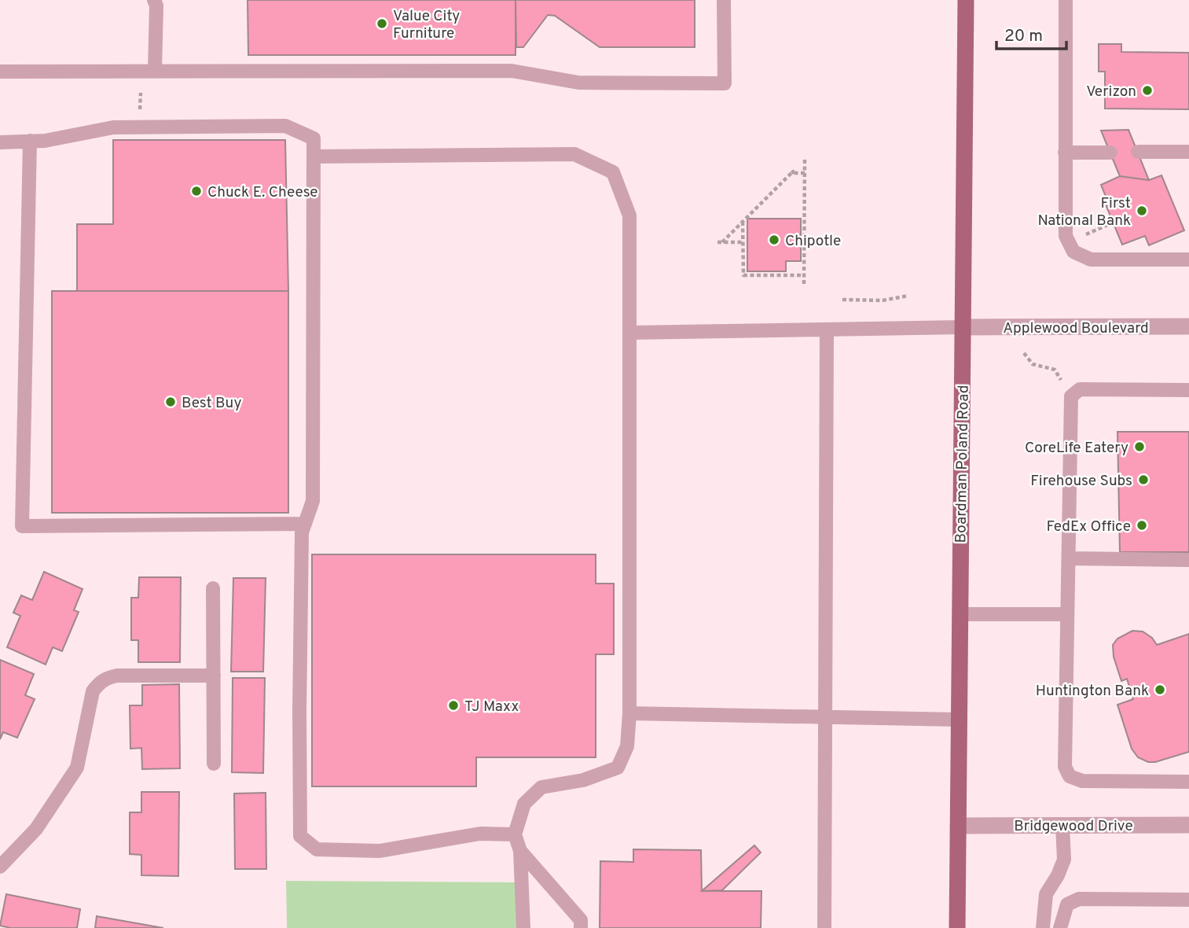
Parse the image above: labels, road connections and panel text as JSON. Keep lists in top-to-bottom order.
{
  "streets": {
    "main road": ["Boardman Poland Road"],
    "street": ["Applewood Boulevard", "Bridgewood Drive"]
  },
  "crossings": [
    ["Applewood Boulevard", "Boardman Poland Road"],
    ["Boardman Poland Road", "Bridgewood Drive"]
  ],
  "places": [
    "Value City Furniture",
    "Verizon",
    "Chuck E. Cheese",
    "First National Bank",
    "Chipotle",
    "Best Buy",
    "CoreLife Eatery",
    "Firehouse Subs",
    "FedEx Office",
    "Huntington Bank",
    "TJ Maxx"
  ],
  "scale_bar": "20 m"
}
